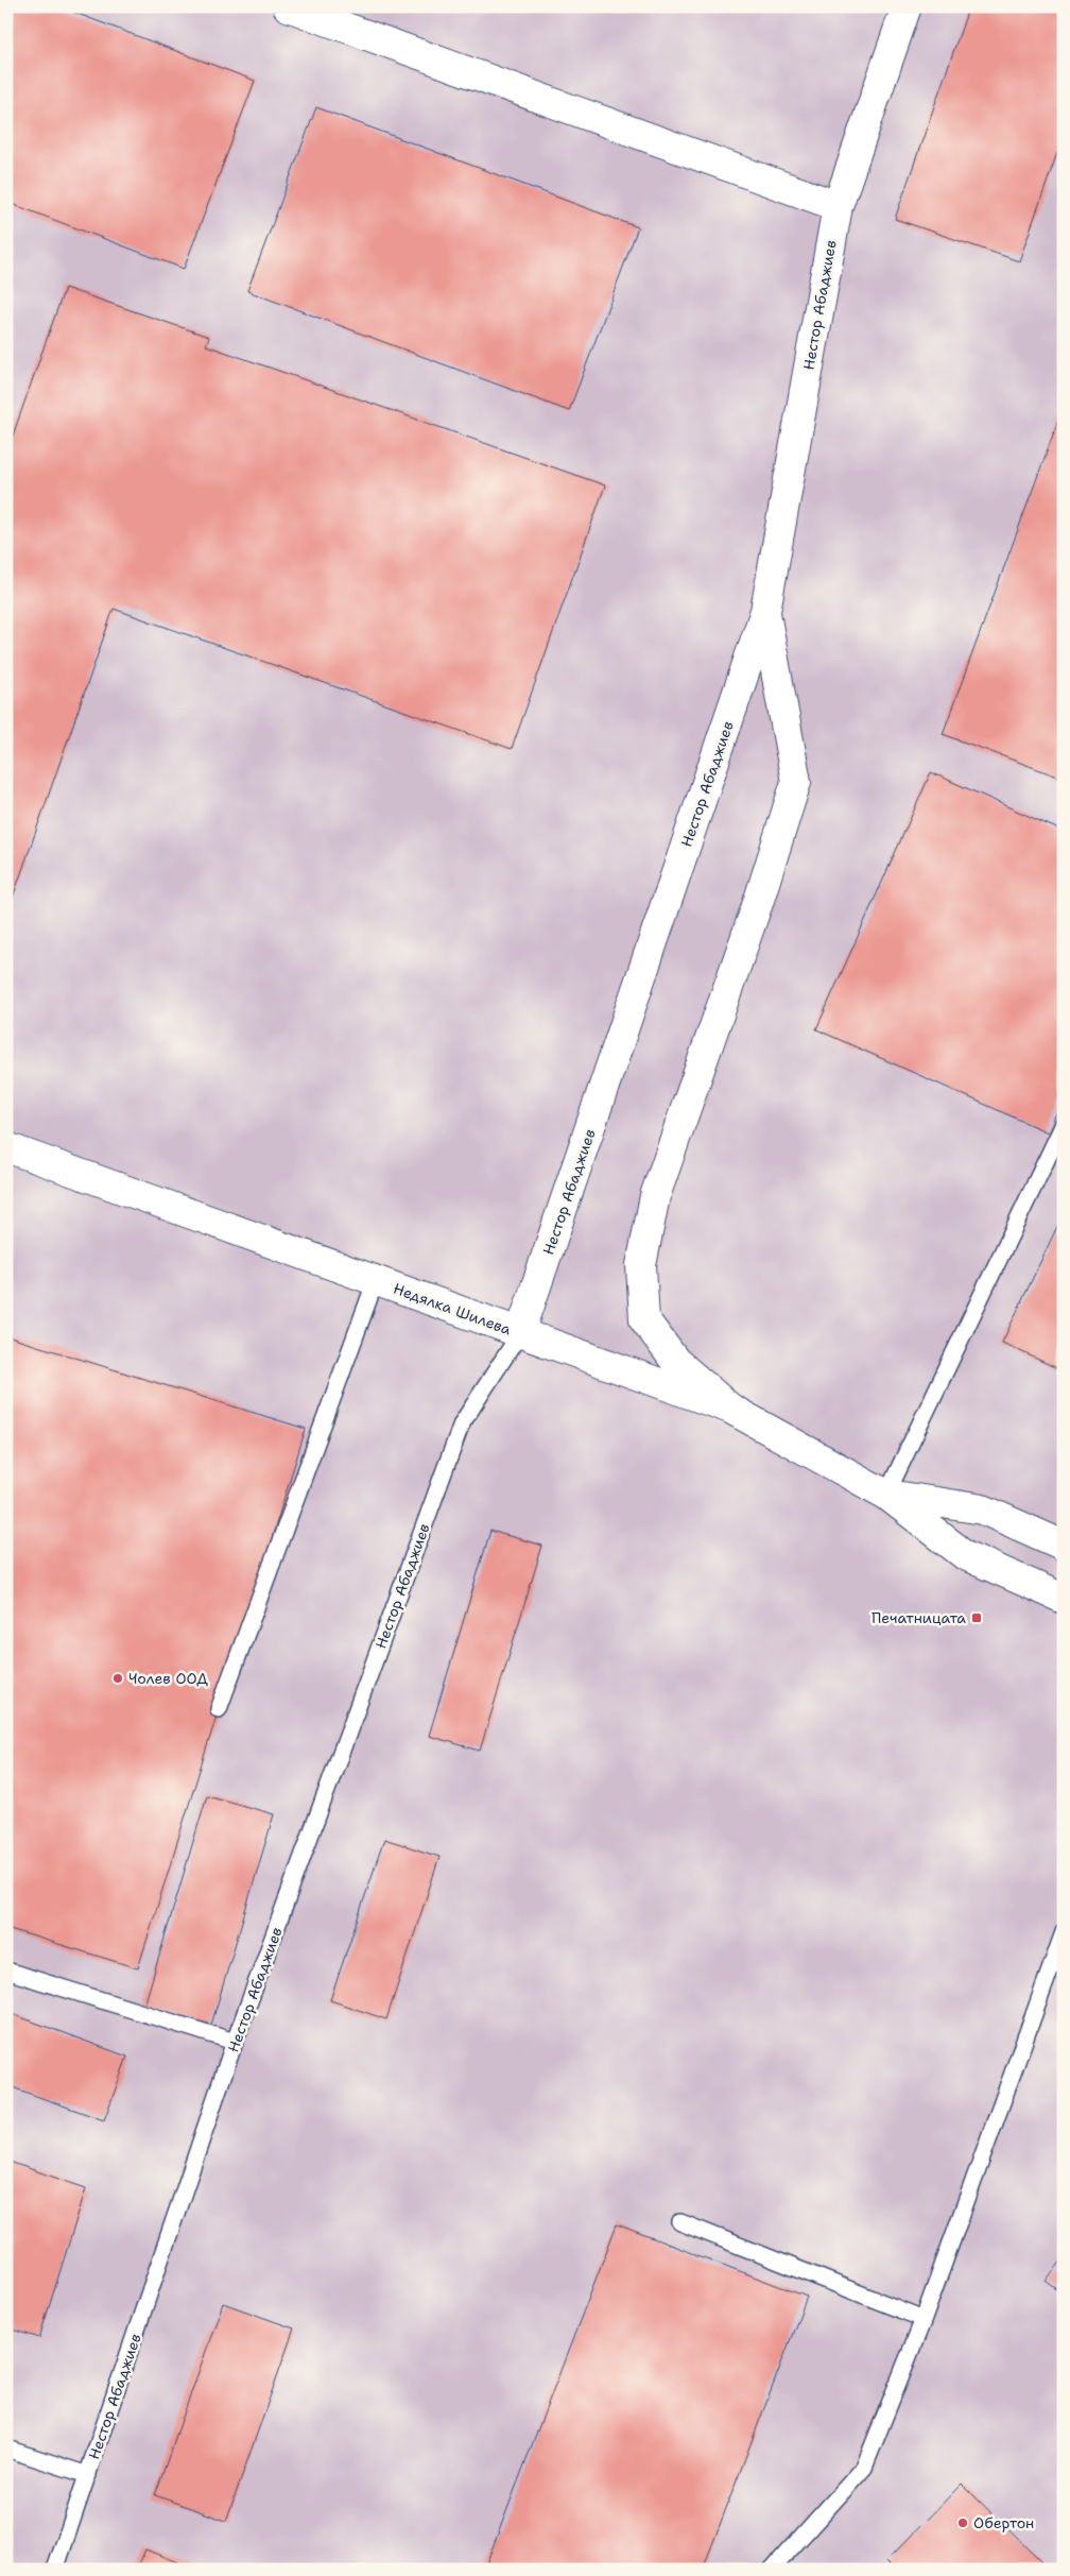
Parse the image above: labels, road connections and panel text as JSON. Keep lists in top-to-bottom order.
{
  "streets": {
    "street": ["Нестор Абаджиев", "Недялка Шилева"]
  },
  "crossings": [
    ["Нестор Абаджиев", "Недялка Шилева"]
  ],
  "places": {
    "transit": ["Печатницата"],
    "other": ["Чолев ООД", "Обертон"]
  }
}
